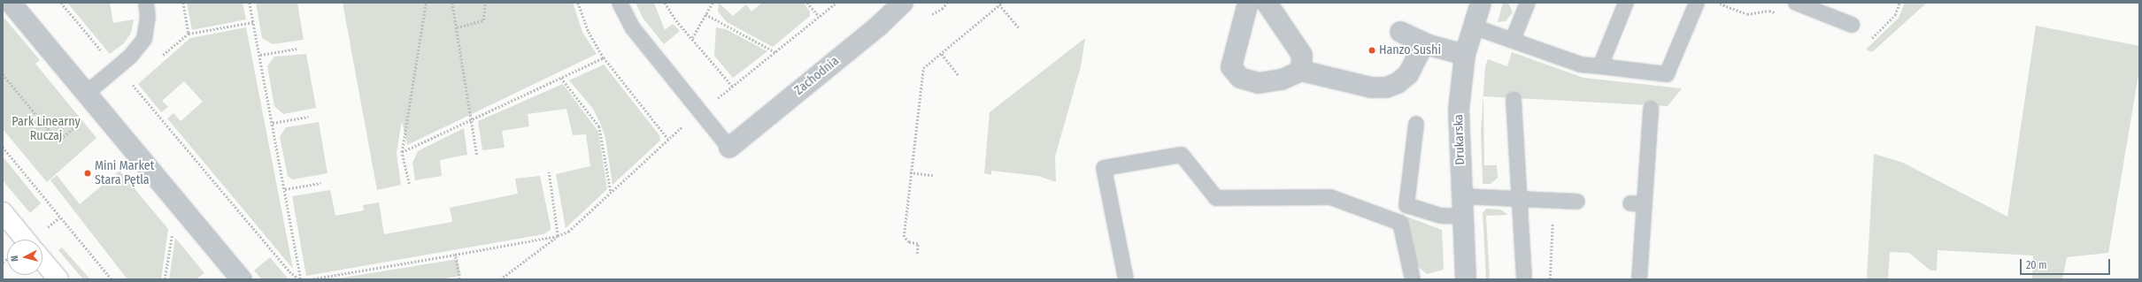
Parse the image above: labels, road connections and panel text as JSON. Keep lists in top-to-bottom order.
{
  "streets": {
    "street": ["Zachodnia", "Drukarska"]
  },
  "parks": ["Park Linearny Ruczaj"],
  "places": ["Hanzo Sushi", "Mini Market Stara Pętla"],
  "scale_bar": "20 m",
  "north": "left"
}
